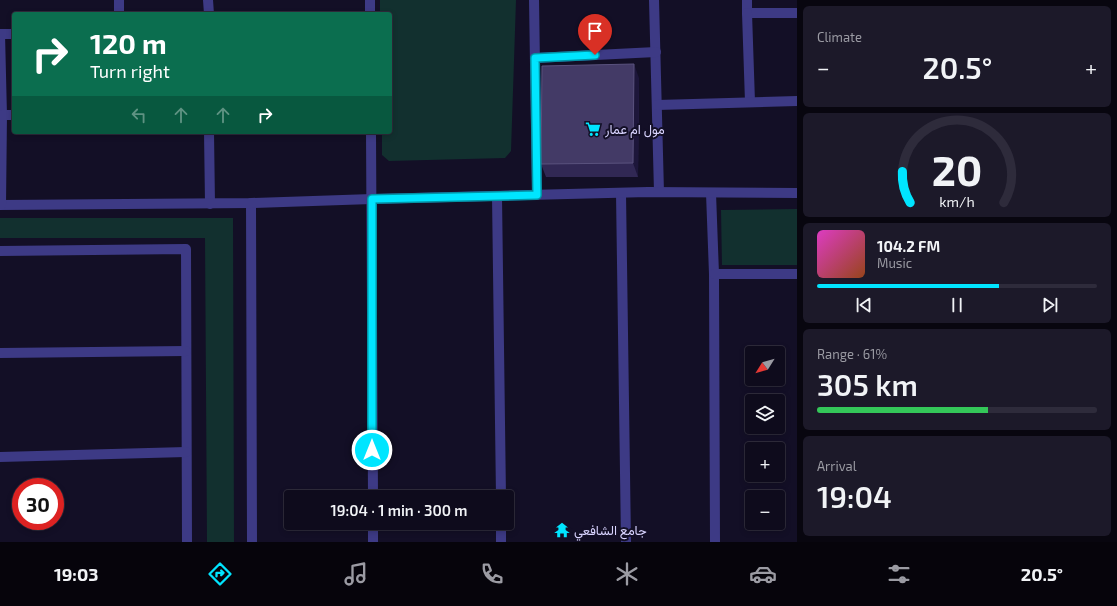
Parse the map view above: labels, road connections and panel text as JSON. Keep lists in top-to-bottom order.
{
  "places": {
    "supermarket": ["مول ام عمار"],
    "temple": ["جامع الشافعي"]
  },
  "north": "bottom left",
  "page": {
    "tile": [
      "Climate",
      ["Range · 61%", "305 km"],
      ["Arrival", "19:04"]
    ],
    "turn": ["120 m", "Turn right"],
    "heat": ["−", "20.5°", "+"],
    "song": ["104.2 FM", "Music"],
    "map_buttons": ["+", "−"],
    "limit": "30",
    "trip": "19:04 · 1 min · 300 m",
    "tabs": ["19:03", "20.5°"],
    "gauge": ["20", "km/h"]
  }
}
